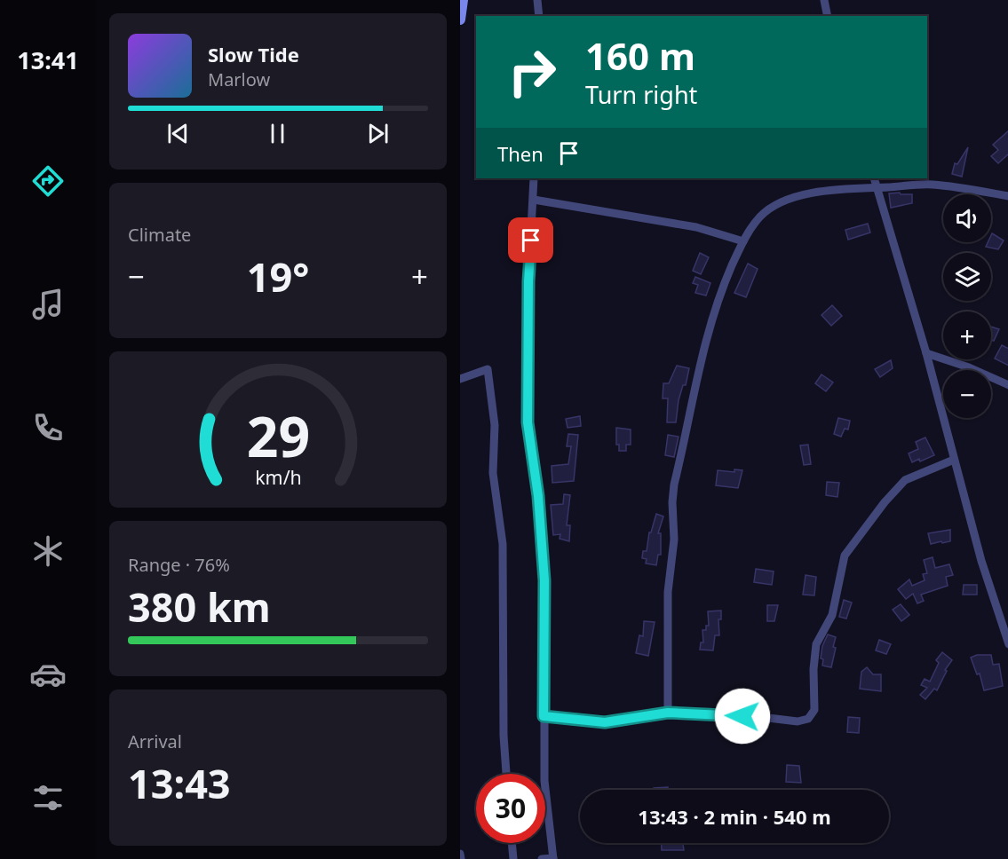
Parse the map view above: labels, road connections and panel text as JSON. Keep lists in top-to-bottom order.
{
  "page": {
    "tabs": "13:41",
    "turn": ["160 m", "Turn right"],
    "song": ["Slow Tide", "Marlow"],
    "then": "Then",
    "tile": [
      "Climate",
      ["Range · 76%", "380 km"],
      ["Arrival", "13:43"]
    ],
    "map_buttons": ["+", "−"],
    "heat": ["−", "19°", "+"],
    "limit": "30",
    "trip": "13:43 · 2 min · 540 m",
    "gauge": ["29", "km/h"]
  }
}
